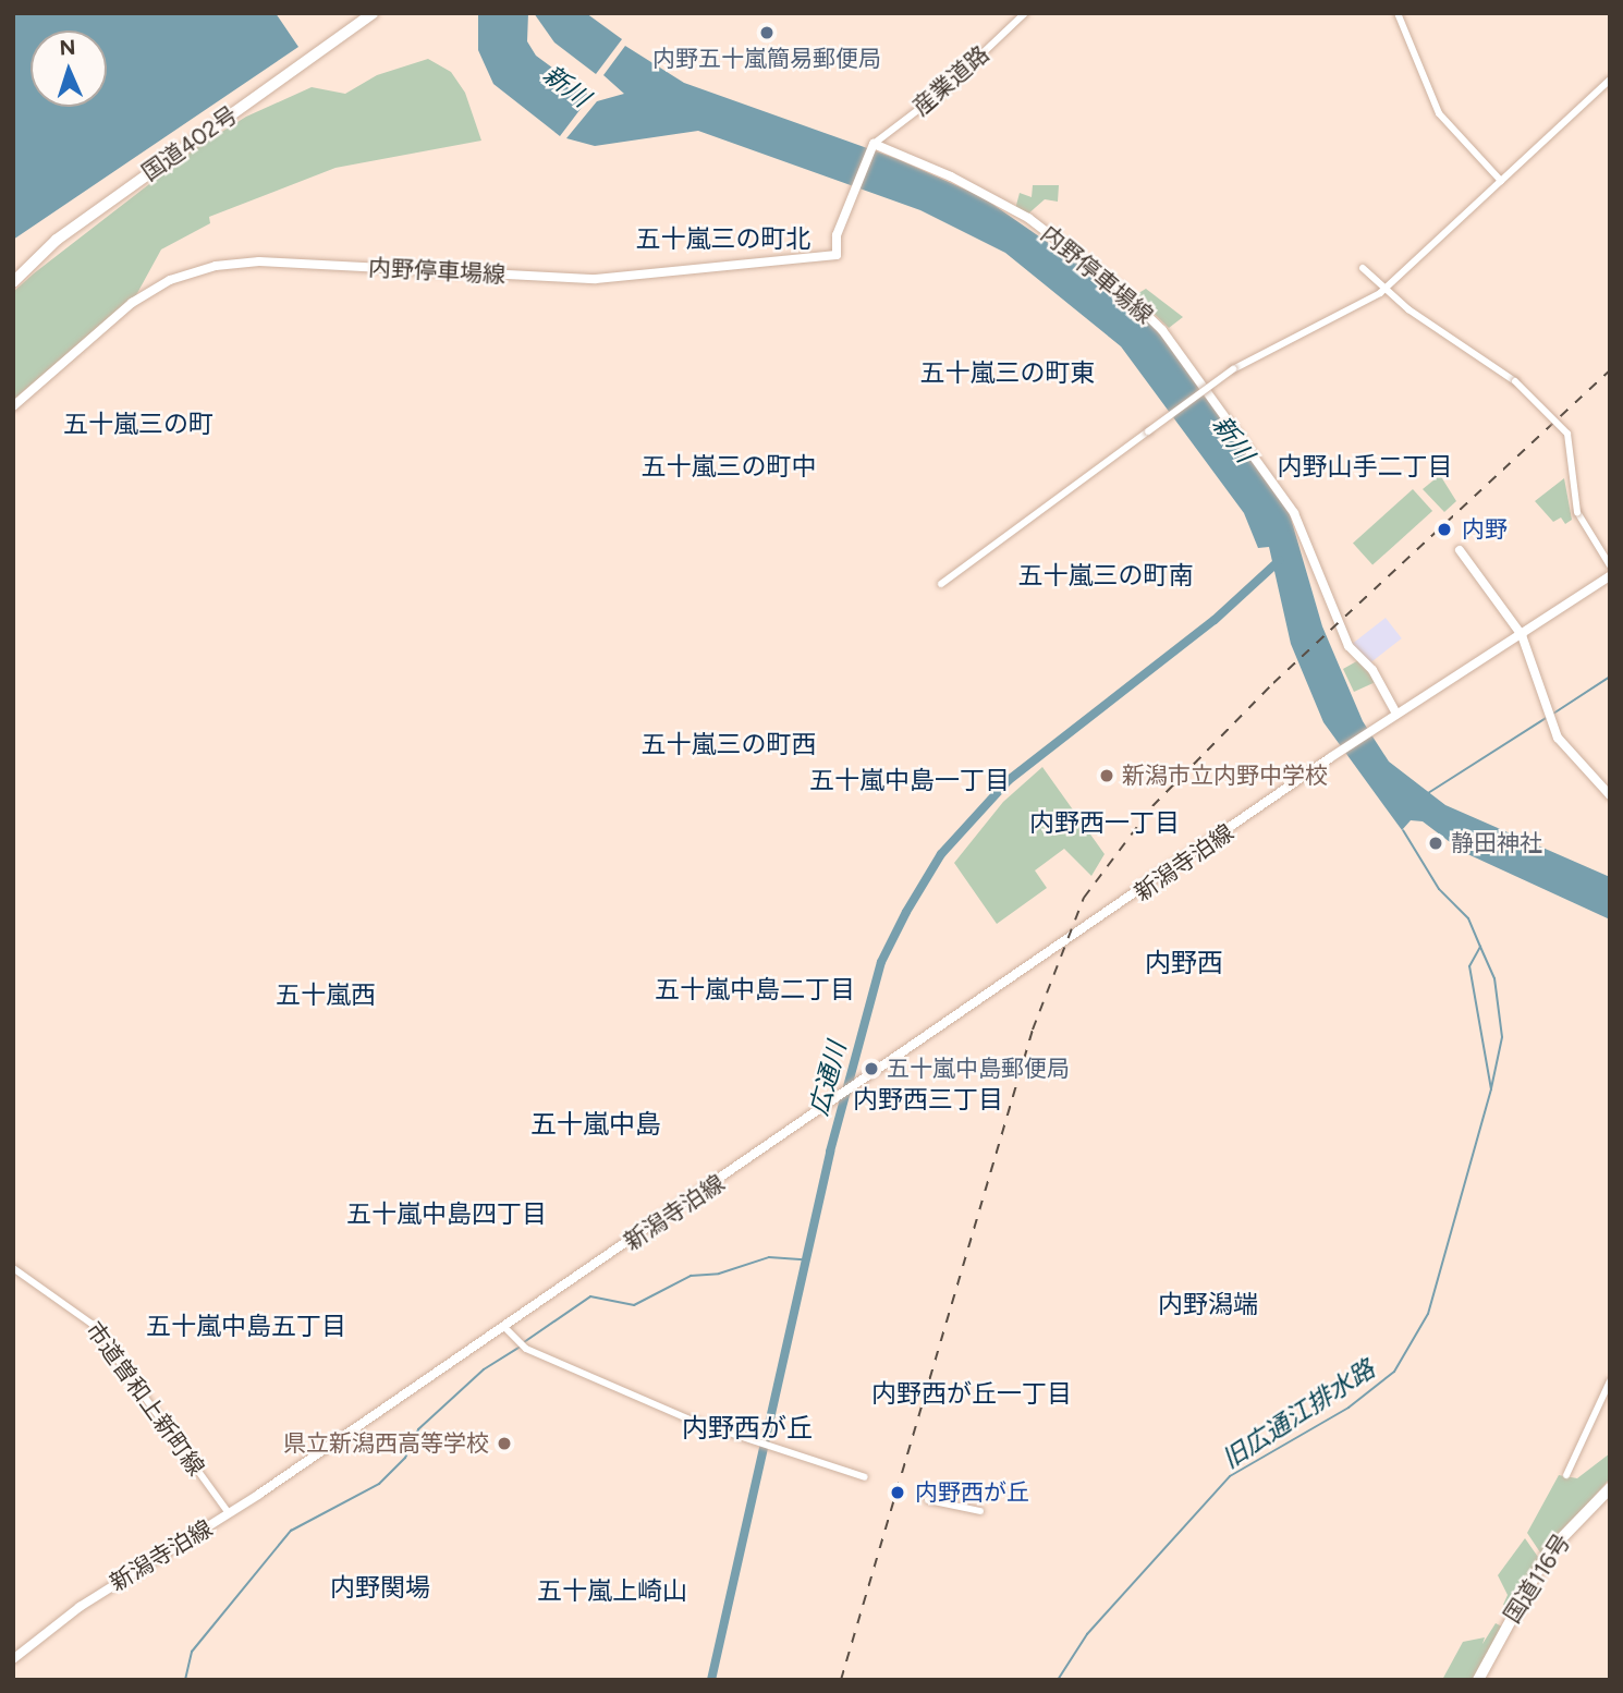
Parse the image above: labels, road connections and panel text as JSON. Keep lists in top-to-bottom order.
{
  "streets": {
    "highway": ["国道402号", "国道116号"],
    "main road": ["内野停車場線", "新潟寺泊線"],
    "street": ["産業道路", "市道曽和上新町線"]
  },
  "crossings": [
    ["産業道路", "内野停車場線"],
    ["内野停車場線", "新潟寺泊線"],
    ["新潟寺泊線", "市道曽和上新町線"]
  ],
  "districts": [
    "五十嵐三の町北",
    "五十嵐三の町東",
    "五十嵐三の町",
    "五十嵐三の町中",
    "内野山手二丁目",
    "五十嵐三の町南",
    "五十嵐三の町西",
    "五十嵐中島一丁目",
    "内野西一丁目",
    "内野西",
    "五十嵐中島二丁目",
    "五十嵐西",
    "内野西三丁目",
    "五十嵐中島",
    "五十嵐中島四丁目",
    "内野潟端",
    "五十嵐中島五丁目",
    "内野西が丘一丁目",
    "内野西が丘",
    "内野関場",
    "五十嵐上崎山"
  ],
  "water": ["新川", "広通川", "旧広通江排水路"],
  "places": [
    "内野五十嵐簡易郵便局",
    "内野",
    "新潟市立内野中学校",
    "静田神社",
    "五十嵐中島郵便局",
    "県立新潟西高等学校",
    "内野西が丘"
  ],
  "north": "top"
}
